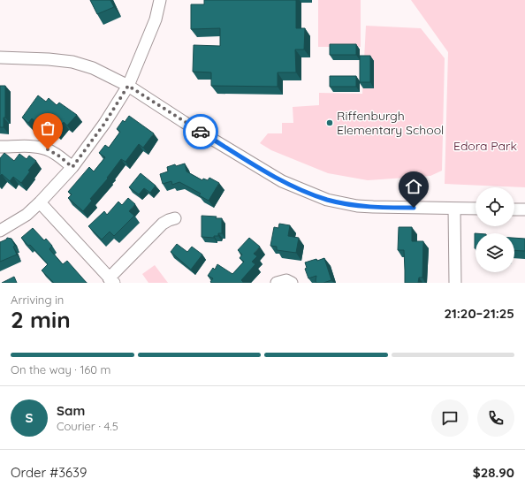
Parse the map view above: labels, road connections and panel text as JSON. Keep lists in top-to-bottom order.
{
  "parks": ["Edora Park"],
  "places": ["Riffenburgh Elementary School"],
  "page": {
    "heading": ["2 min", "Arriving in", "21:20–21:25"],
    "panel": [
      "Sam",
      "Courier · 4.5",
      "Order #3639",
      "$28.90"
    ],
    "bar": "On the way · 160 m",
    "round": "S"
  }
}
